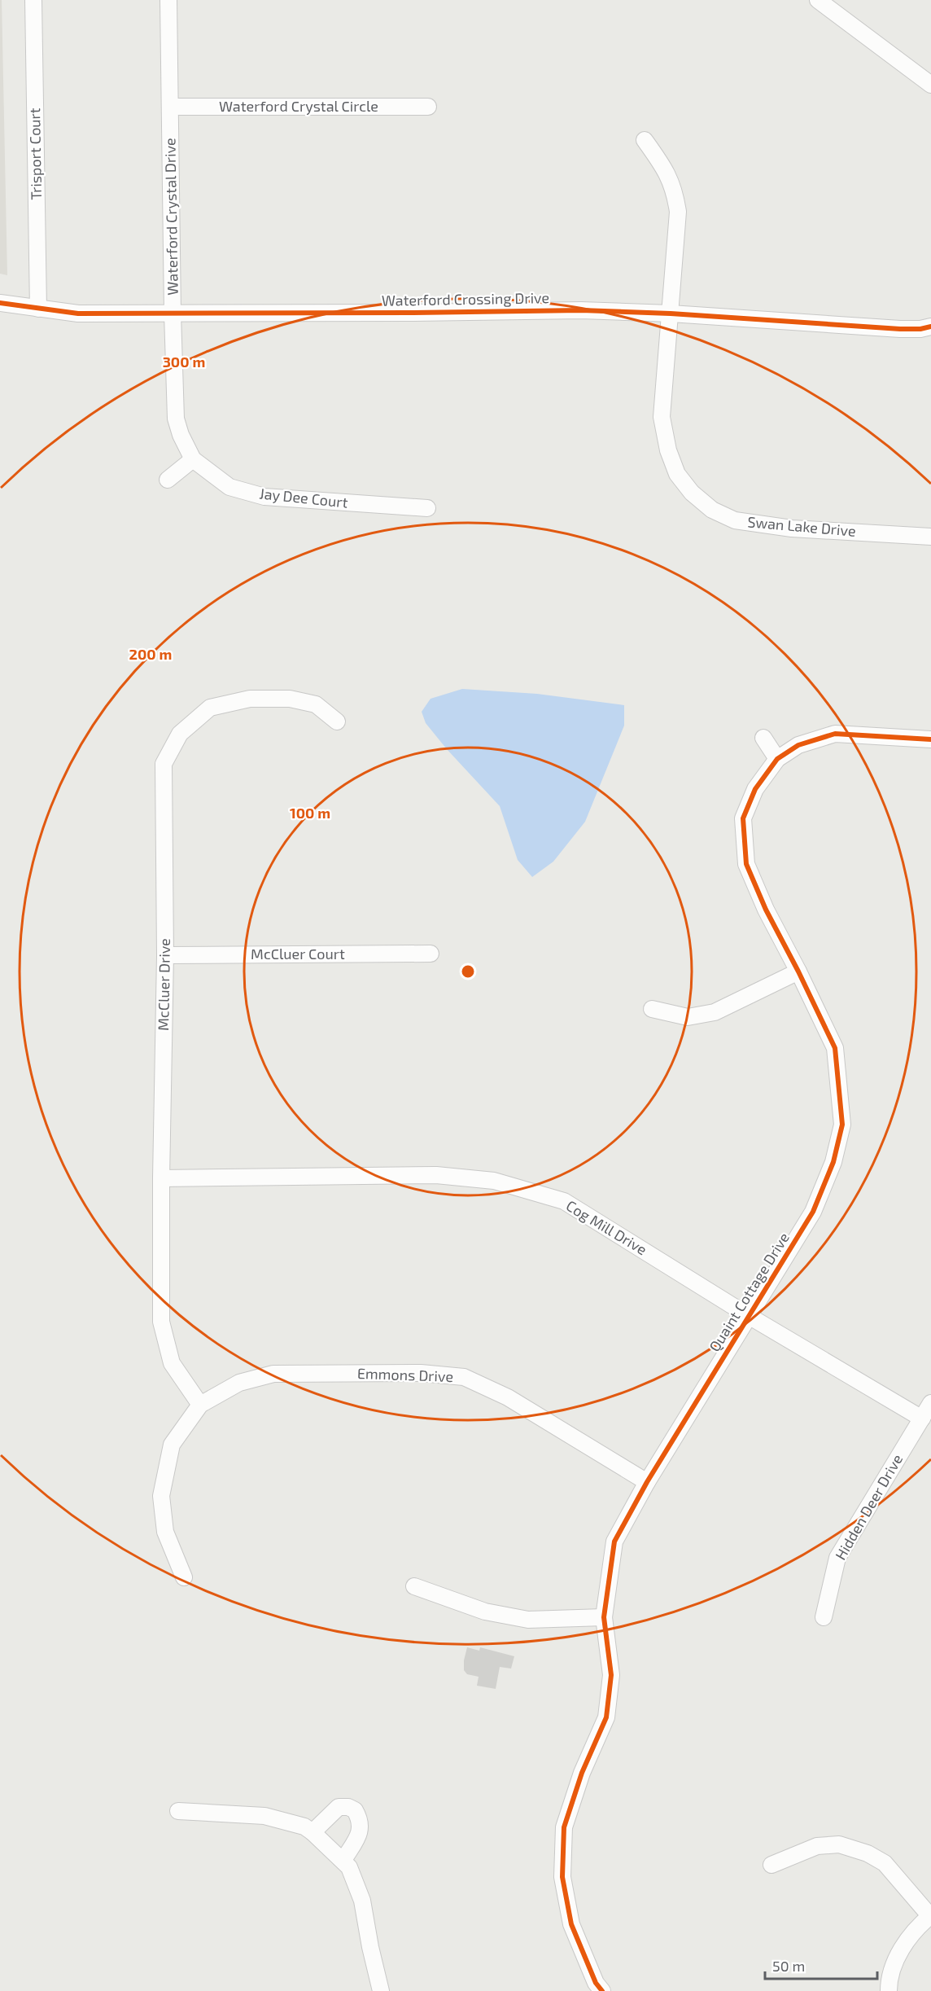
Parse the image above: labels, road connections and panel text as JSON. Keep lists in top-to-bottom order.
{
  "streets": {
    "street": [
      "Waterford Crystal Circle",
      "Trisport Court",
      "Waterford Crystal Drive",
      "Waterford Crossing Drive",
      "Jay Dee Court",
      "Swan Lake Drive",
      "McCluer Court",
      "McCluer Drive",
      "Cog Mill Drive",
      "Quaint Cottage Drive",
      "Emmons Drive",
      "Hidden Deer Drive"
    ]
  },
  "crossings": [
    ["Waterford Crystal Circle", "Waterford Crystal Drive"],
    ["Trisport Court", "Waterford Crossing Drive"],
    ["Waterford Crystal Drive", "Waterford Crossing Drive"],
    ["Waterford Crystal Drive", "Jay Dee Court"],
    ["Waterford Crossing Drive", "Swan Lake Drive"],
    ["McCluer Court", "McCluer Drive"],
    ["McCluer Drive", "Cog Mill Drive"],
    ["McCluer Drive", "Emmons Drive"],
    ["Cog Mill Drive", "Quaint Cottage Drive"],
    ["Cog Mill Drive", "Hidden Deer Drive"],
    ["Quaint Cottage Drive", "Emmons Drive"]
  ],
  "scale_bar": "50 m",
  "rings": ["300 m", "200 m", "100 m"]
}
